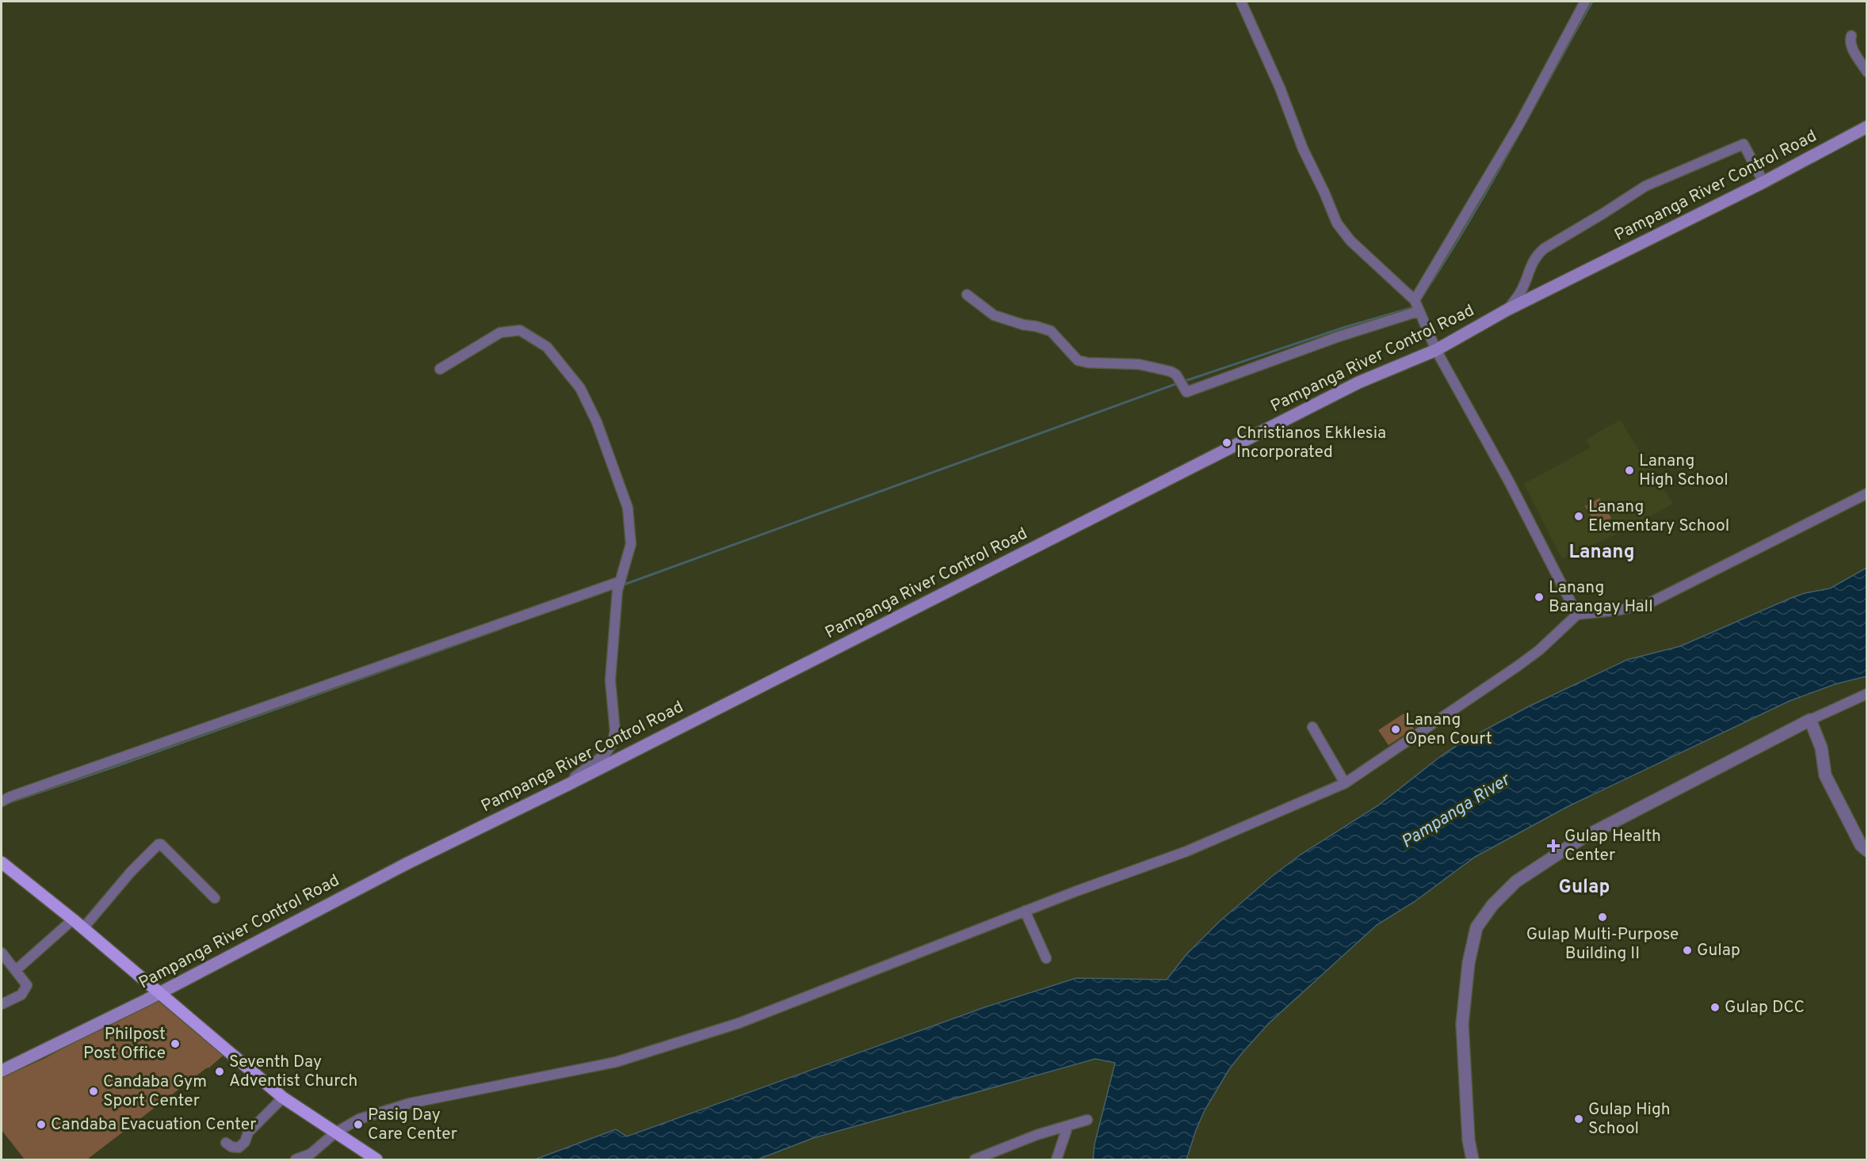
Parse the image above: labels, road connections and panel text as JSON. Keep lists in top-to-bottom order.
{
  "streets": {
    "main road": ["Pampanga River Control Road"]
  },
  "districts": ["Lanang", "Gulap"],
  "water": ["Pampanga River"],
  "places": {
    "other": [
      "Christianos Ekklesia Incorporated",
      "Lanang High School",
      "Lanang Elementary School",
      "Lanang Barangay Hall",
      "Lanang Open Court",
      "Gulap Multi-Purpose Building II",
      "Gulap",
      "Gulap DCC",
      "Philpost Post Office",
      "Seventh Day Adventist Church",
      "Candaba Gym Sport Center",
      "Gulap High School",
      "Candaba Evacuation Center",
      "Pasig Day Care Center"
    ],
    "health": ["Gulap Health Center"]
  }
}
